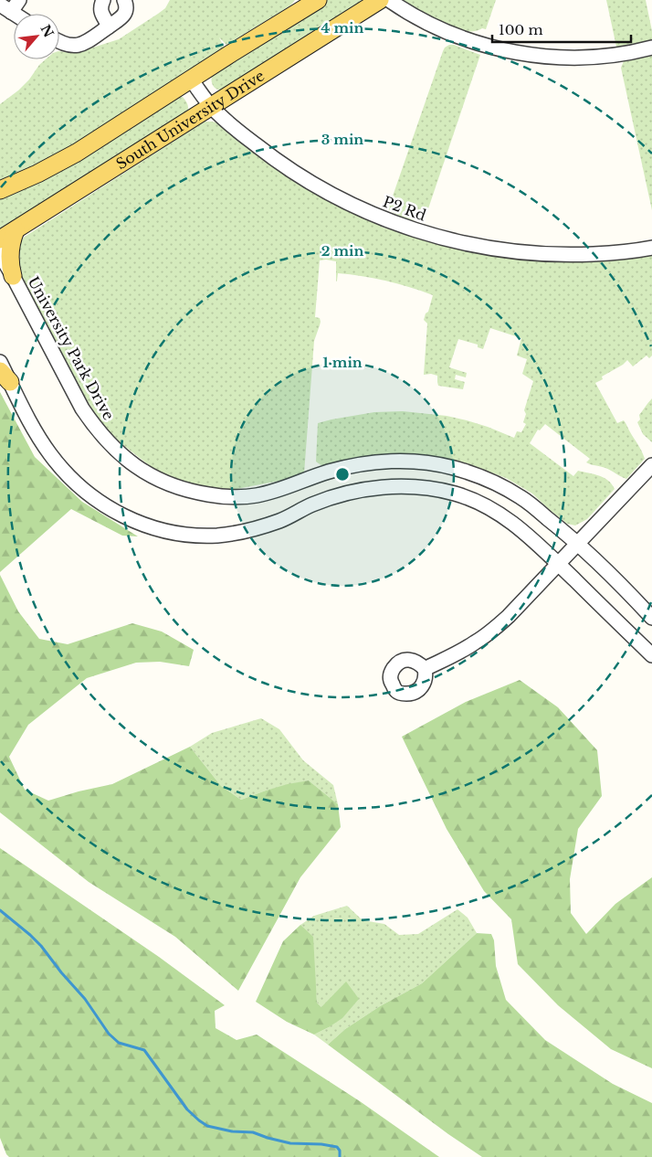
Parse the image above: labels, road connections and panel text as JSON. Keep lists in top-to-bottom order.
{
  "streets": {
    "main road": ["South University Drive"],
    "street": ["P2 Rd", "University Park Drive"]
  },
  "crossings": [
    ["South University Drive", "P2 Rd"]
  ],
  "scale_bar": "100 m",
  "north": "top right",
  "rings": [
    "4 min",
    "3 min",
    "2 min",
    "1 min"
  ]
}
